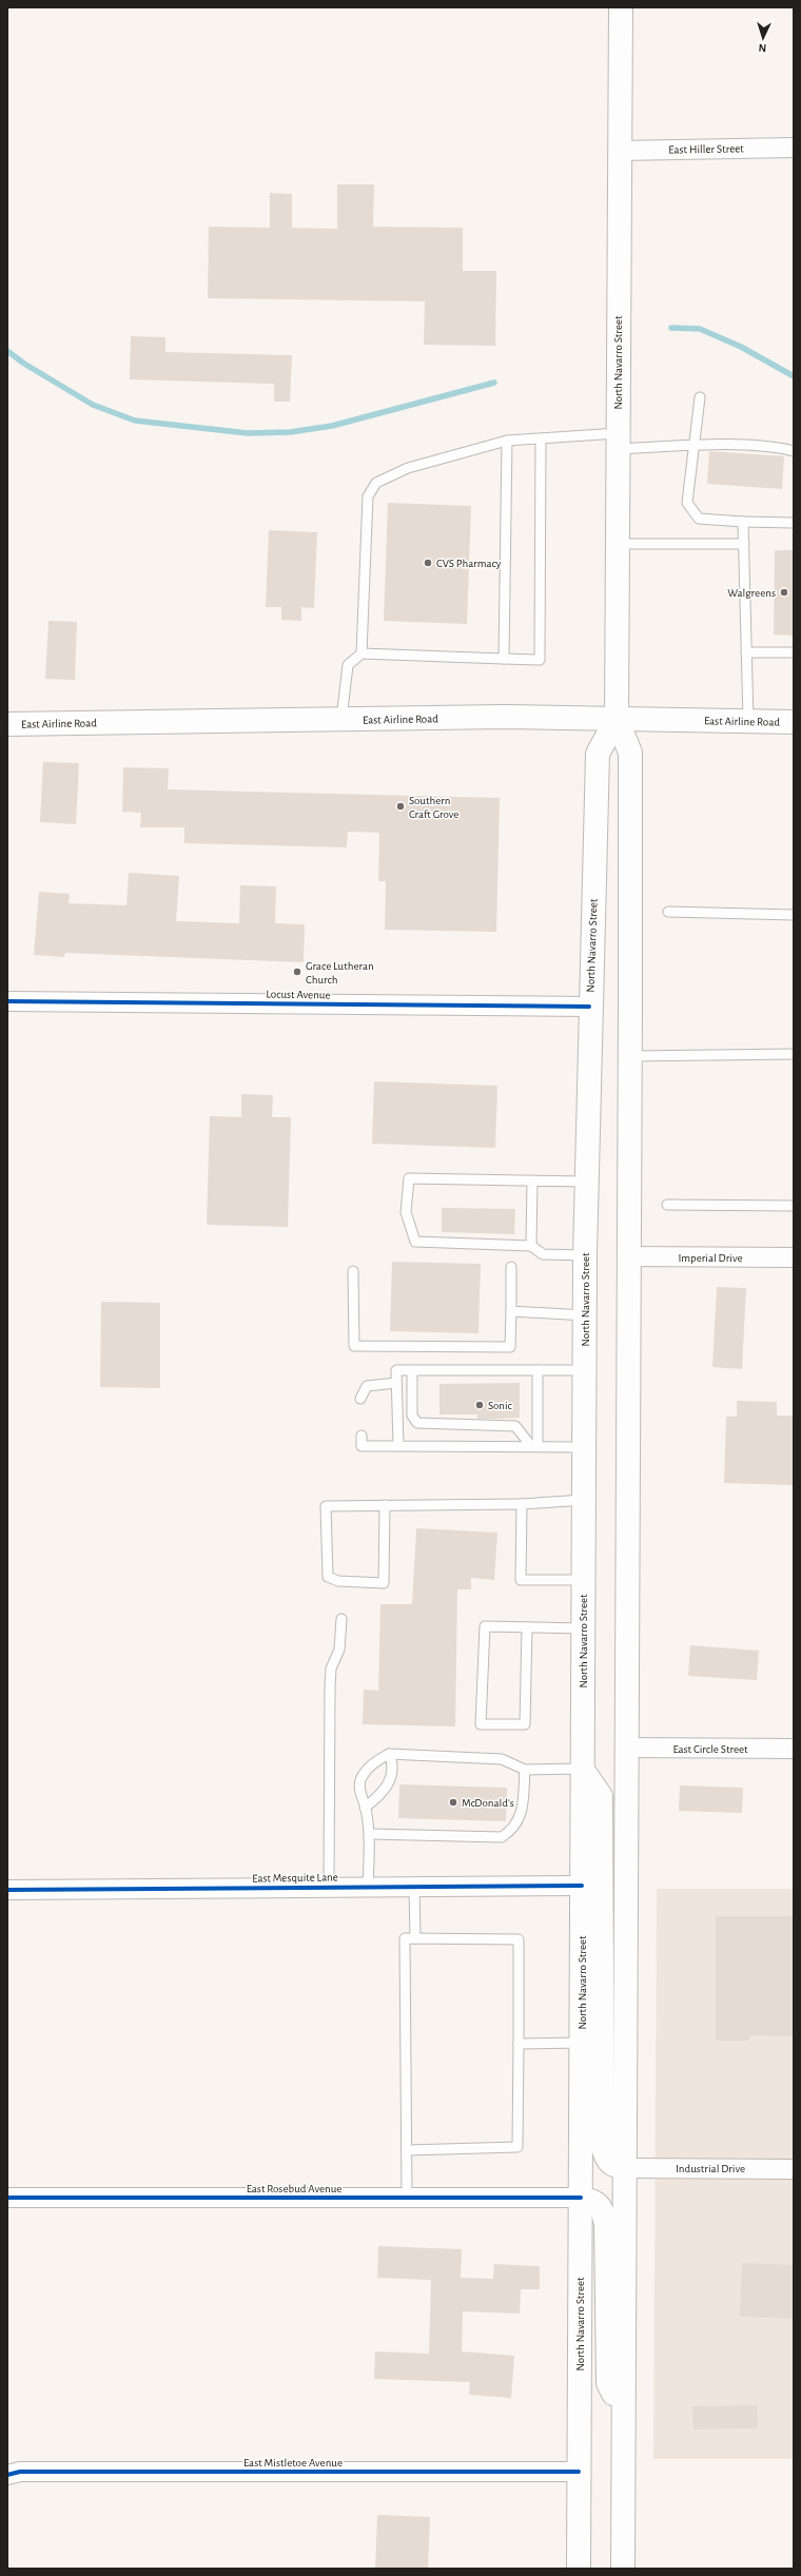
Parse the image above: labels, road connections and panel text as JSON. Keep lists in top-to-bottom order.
{
  "streets": {
    "main road": ["North Navarro Street", "East Airline Road"],
    "street": [
      "East Hiller Street",
      "Locust Avenue",
      "Imperial Drive",
      "East Circle Street",
      "East Mesquite Lane",
      "Industrial Drive",
      "East Rosebud Avenue",
      "East Mistletoe Avenue"
    ]
  },
  "crossings": [
    ["East Hiller Street", "North Navarro Street"],
    ["North Navarro Street", "East Airline Road"],
    ["North Navarro Street", "Locust Avenue"],
    ["North Navarro Street", "Imperial Drive"],
    ["North Navarro Street", "East Circle Street"],
    ["North Navarro Street", "East Mesquite Lane"],
    ["North Navarro Street", "Industrial Drive"],
    ["North Navarro Street", "East Rosebud Avenue"],
    ["North Navarro Street", "East Mistletoe Avenue"]
  ],
  "places": [
    "CVS Pharmacy",
    "Walgreens",
    "Southern Craft Grove",
    "Grace Lutheran Church",
    "Sonic",
    "McDonald's"
  ],
  "north": "bottom"
}
